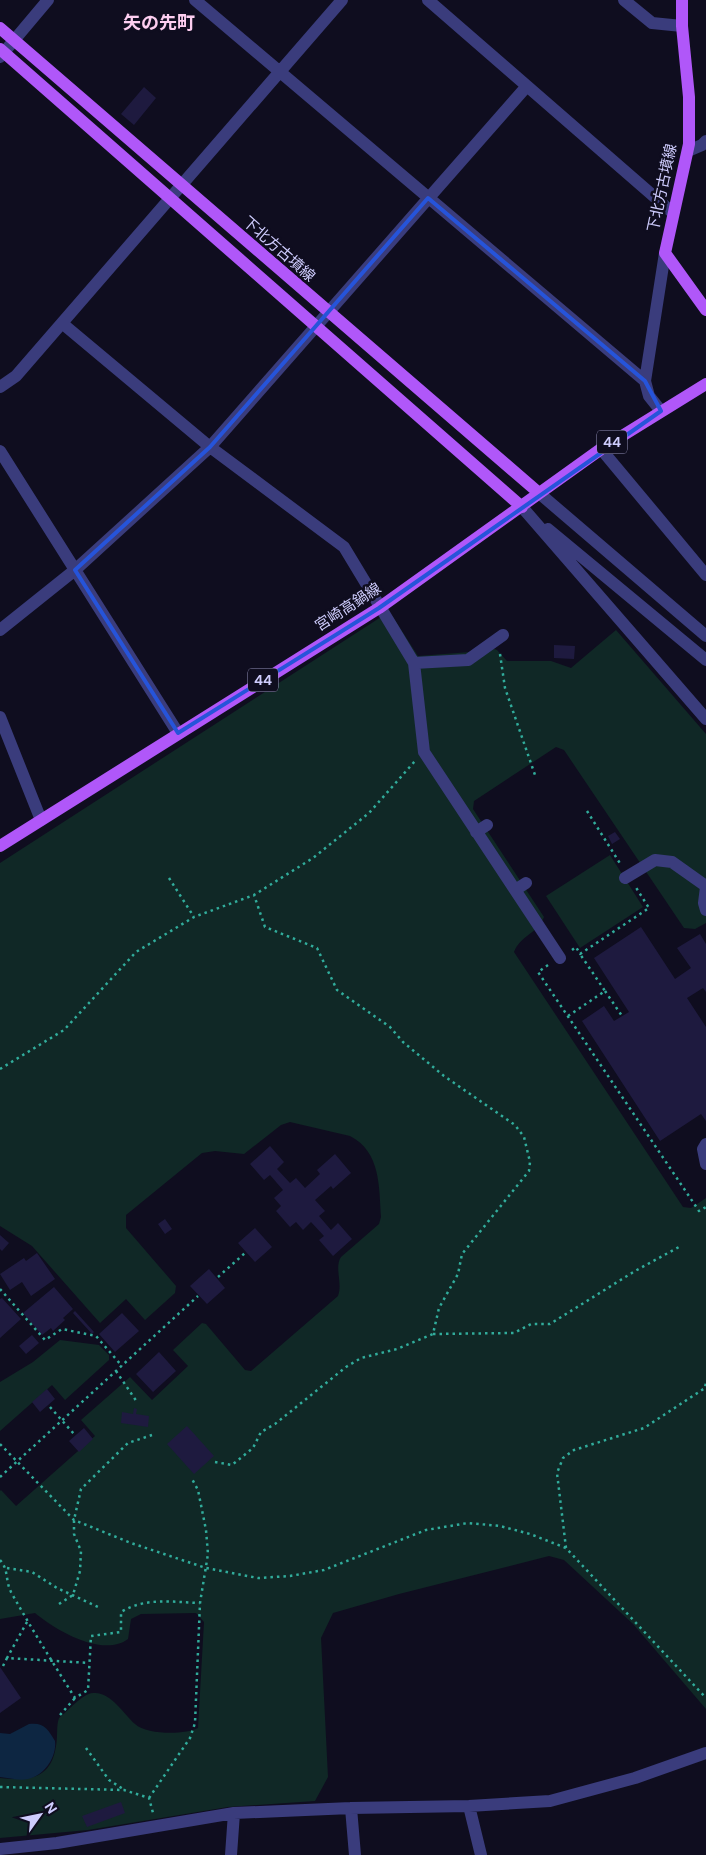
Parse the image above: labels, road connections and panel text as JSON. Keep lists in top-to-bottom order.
{
  "streets": {
    "main road": ["下北方古墳線", "44", "宮崎高鍋線"]
  },
  "crossings": [
    ["下北方古墳線", "宮崎高鍋線"]
  ],
  "districts": ["矢の先町"],
  "north": "top right"
}
